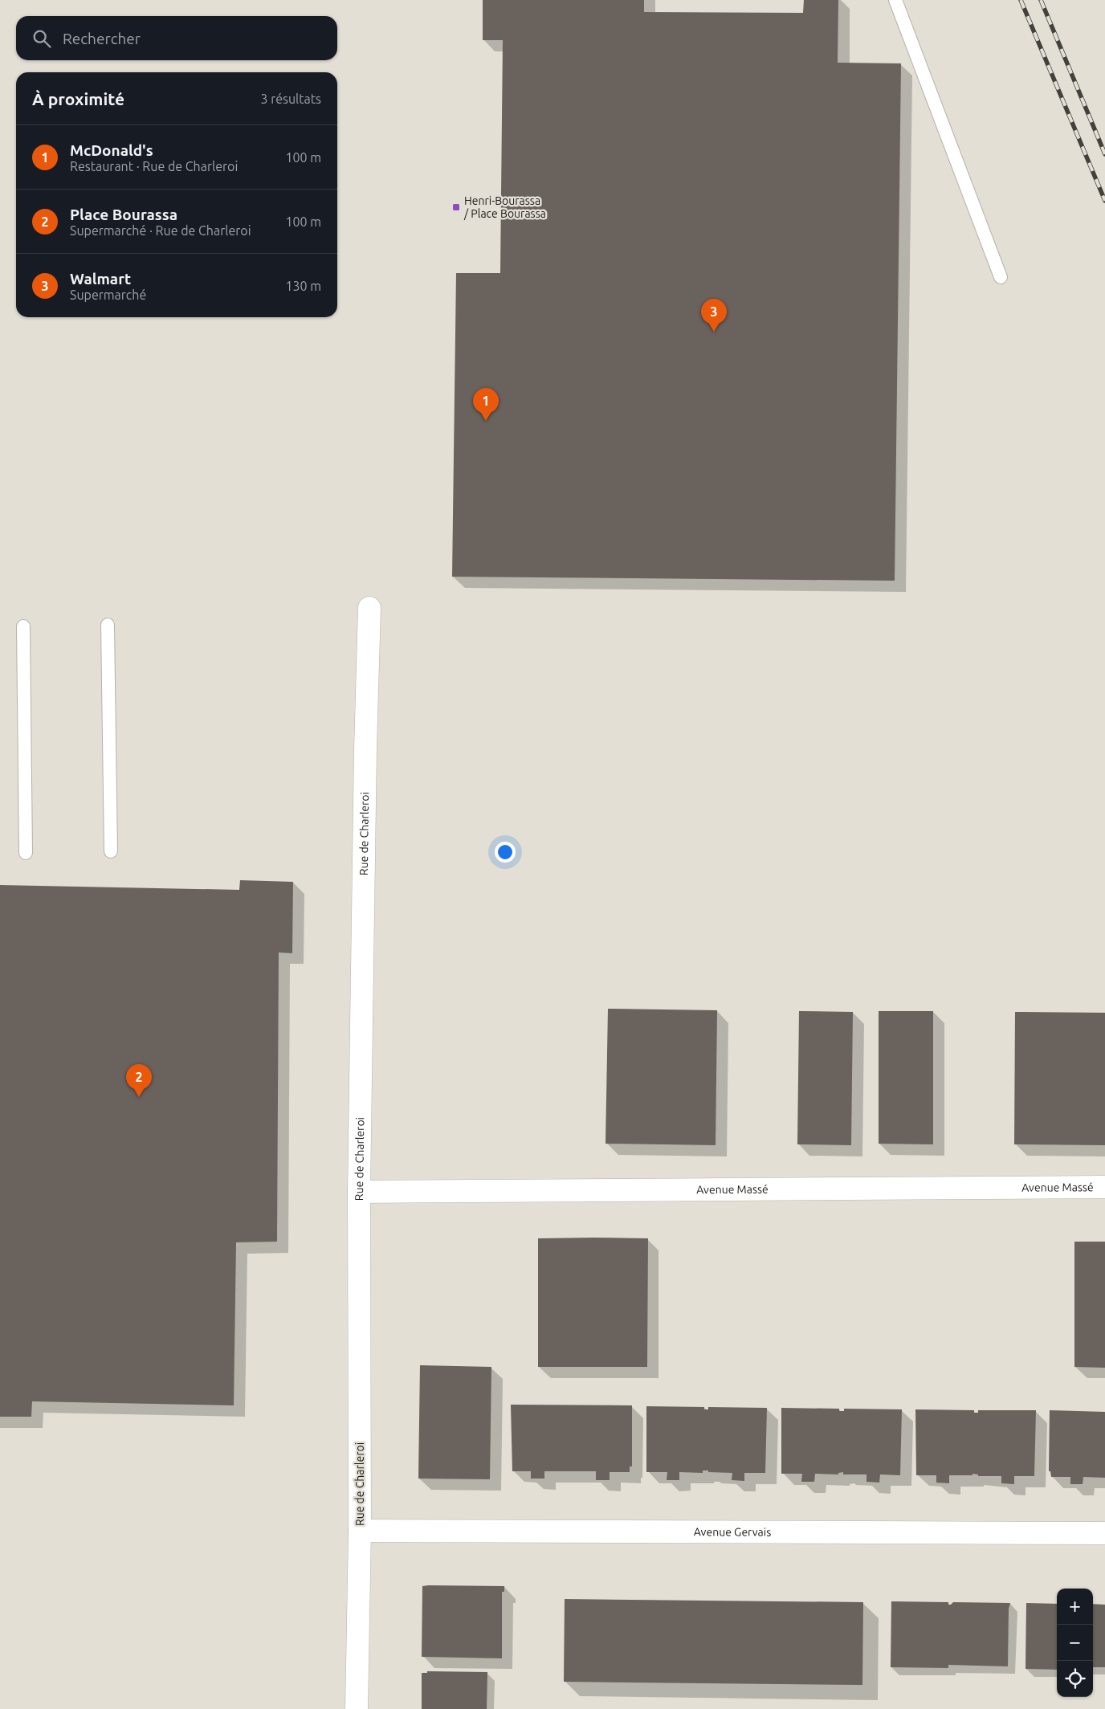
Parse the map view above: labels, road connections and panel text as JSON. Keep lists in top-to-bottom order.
{
  "streets": {
    "street": ["Rue de Charleroi", "Avenue Massé", "Avenue Gervais"]
  },
  "crossings": [
    ["Rue de Charleroi", "Avenue Massé"],
    ["Rue de Charleroi", "Avenue Gervais"]
  ],
  "places": {
    "transit": ["Henri-Bourassa / Place Bourassa"]
  },
  "page": {
    "search": "Rechercher",
    "heading": ["À proximité", "3 résultats"],
    "list": [
      {
        "mark": "1",
        "name": "McDonald's",
        "note": "Restaurant · Rue de Charleroi",
        "value": "100 m"
      },
      {
        "mark": "2",
        "name": "Place Bourassa",
        "note": "Supermarché · Rue de Charleroi",
        "value": "100 m"
      },
      {
        "mark": "3",
        "name": "Walmart",
        "note": "Supermarché",
        "value": "130 m"
      }
    ],
    "pins": ["3", "1", "2"],
    "map_buttons": ["+", "−"]
  }
}
